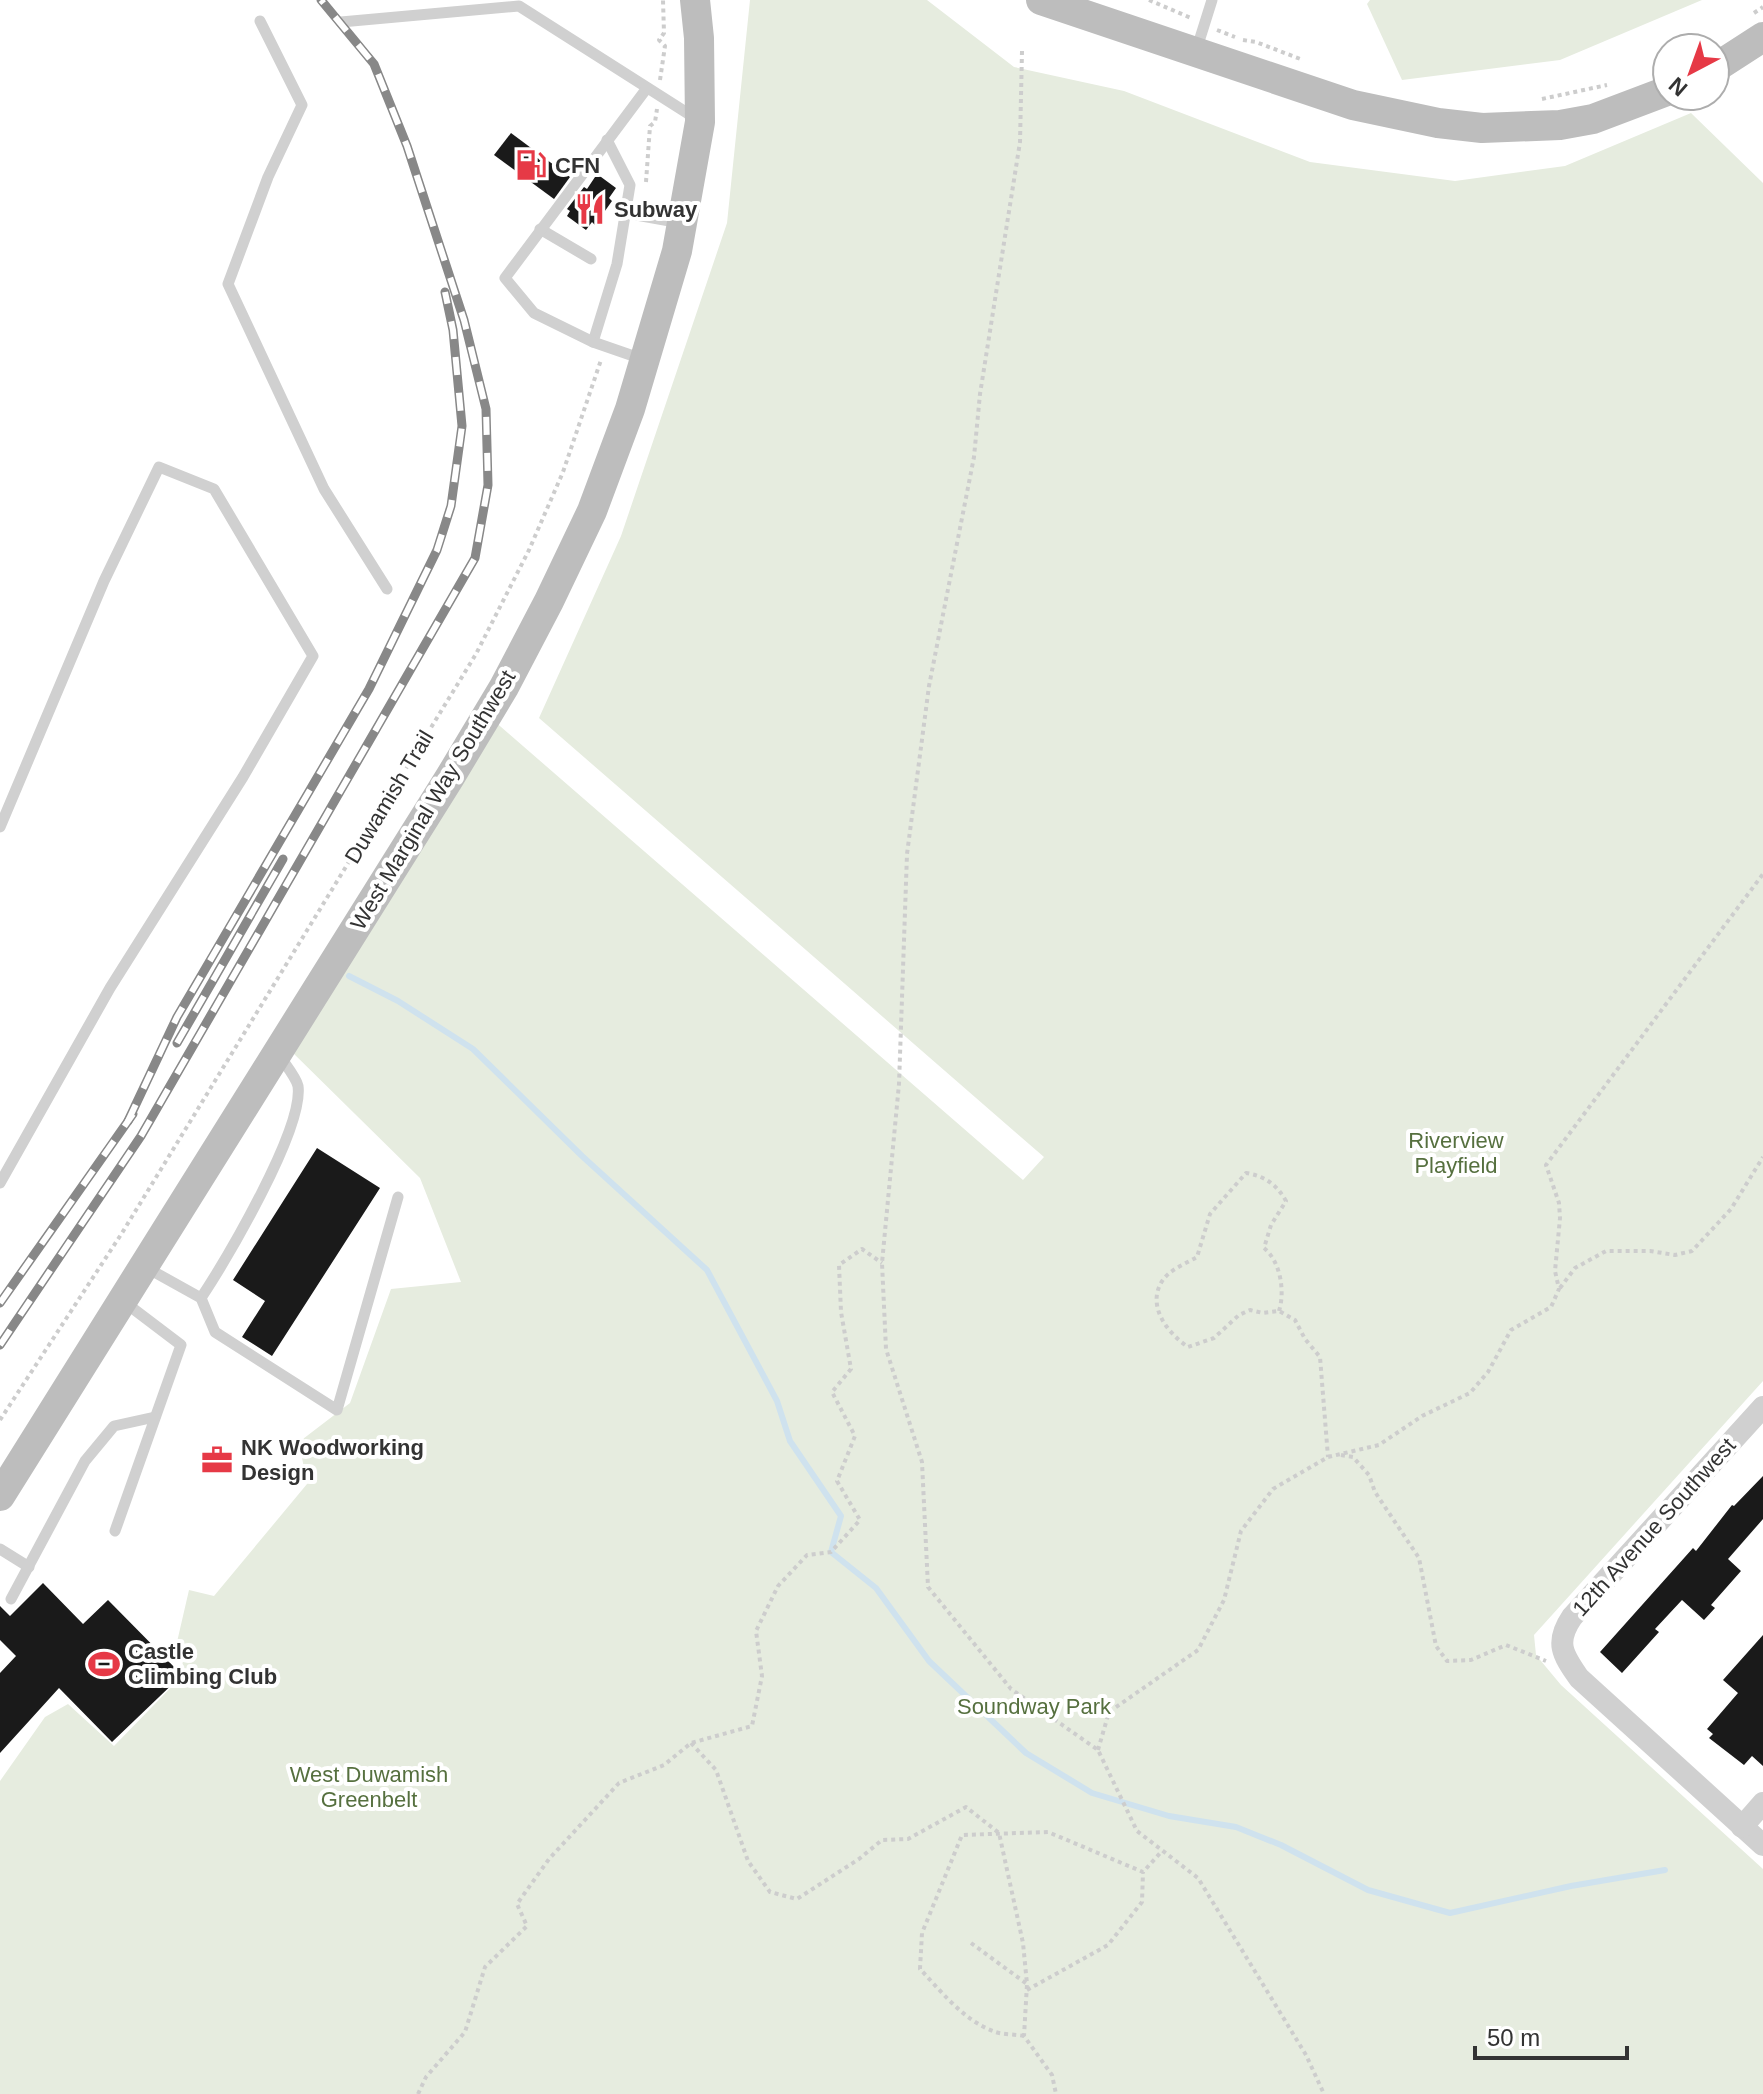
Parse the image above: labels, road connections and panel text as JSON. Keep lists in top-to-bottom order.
{
  "streets": {
    "main road": ["West Marginal Way Southwest"],
    "street": ["12th Avenue Southwest"],
    "path": ["Duwamish Trail"]
  },
  "parks": ["Riverview Playfield", "Soundway Park", "West Duwamish Greenbelt"],
  "places": {
    "fuel station": ["CFN"],
    "restaurant": ["Subway"],
    "office": ["NK Woodworking Design"],
    "sports": ["Castle Climbing Club"]
  },
  "scale_bar": "50 m",
  "north": "bottom left"
}
